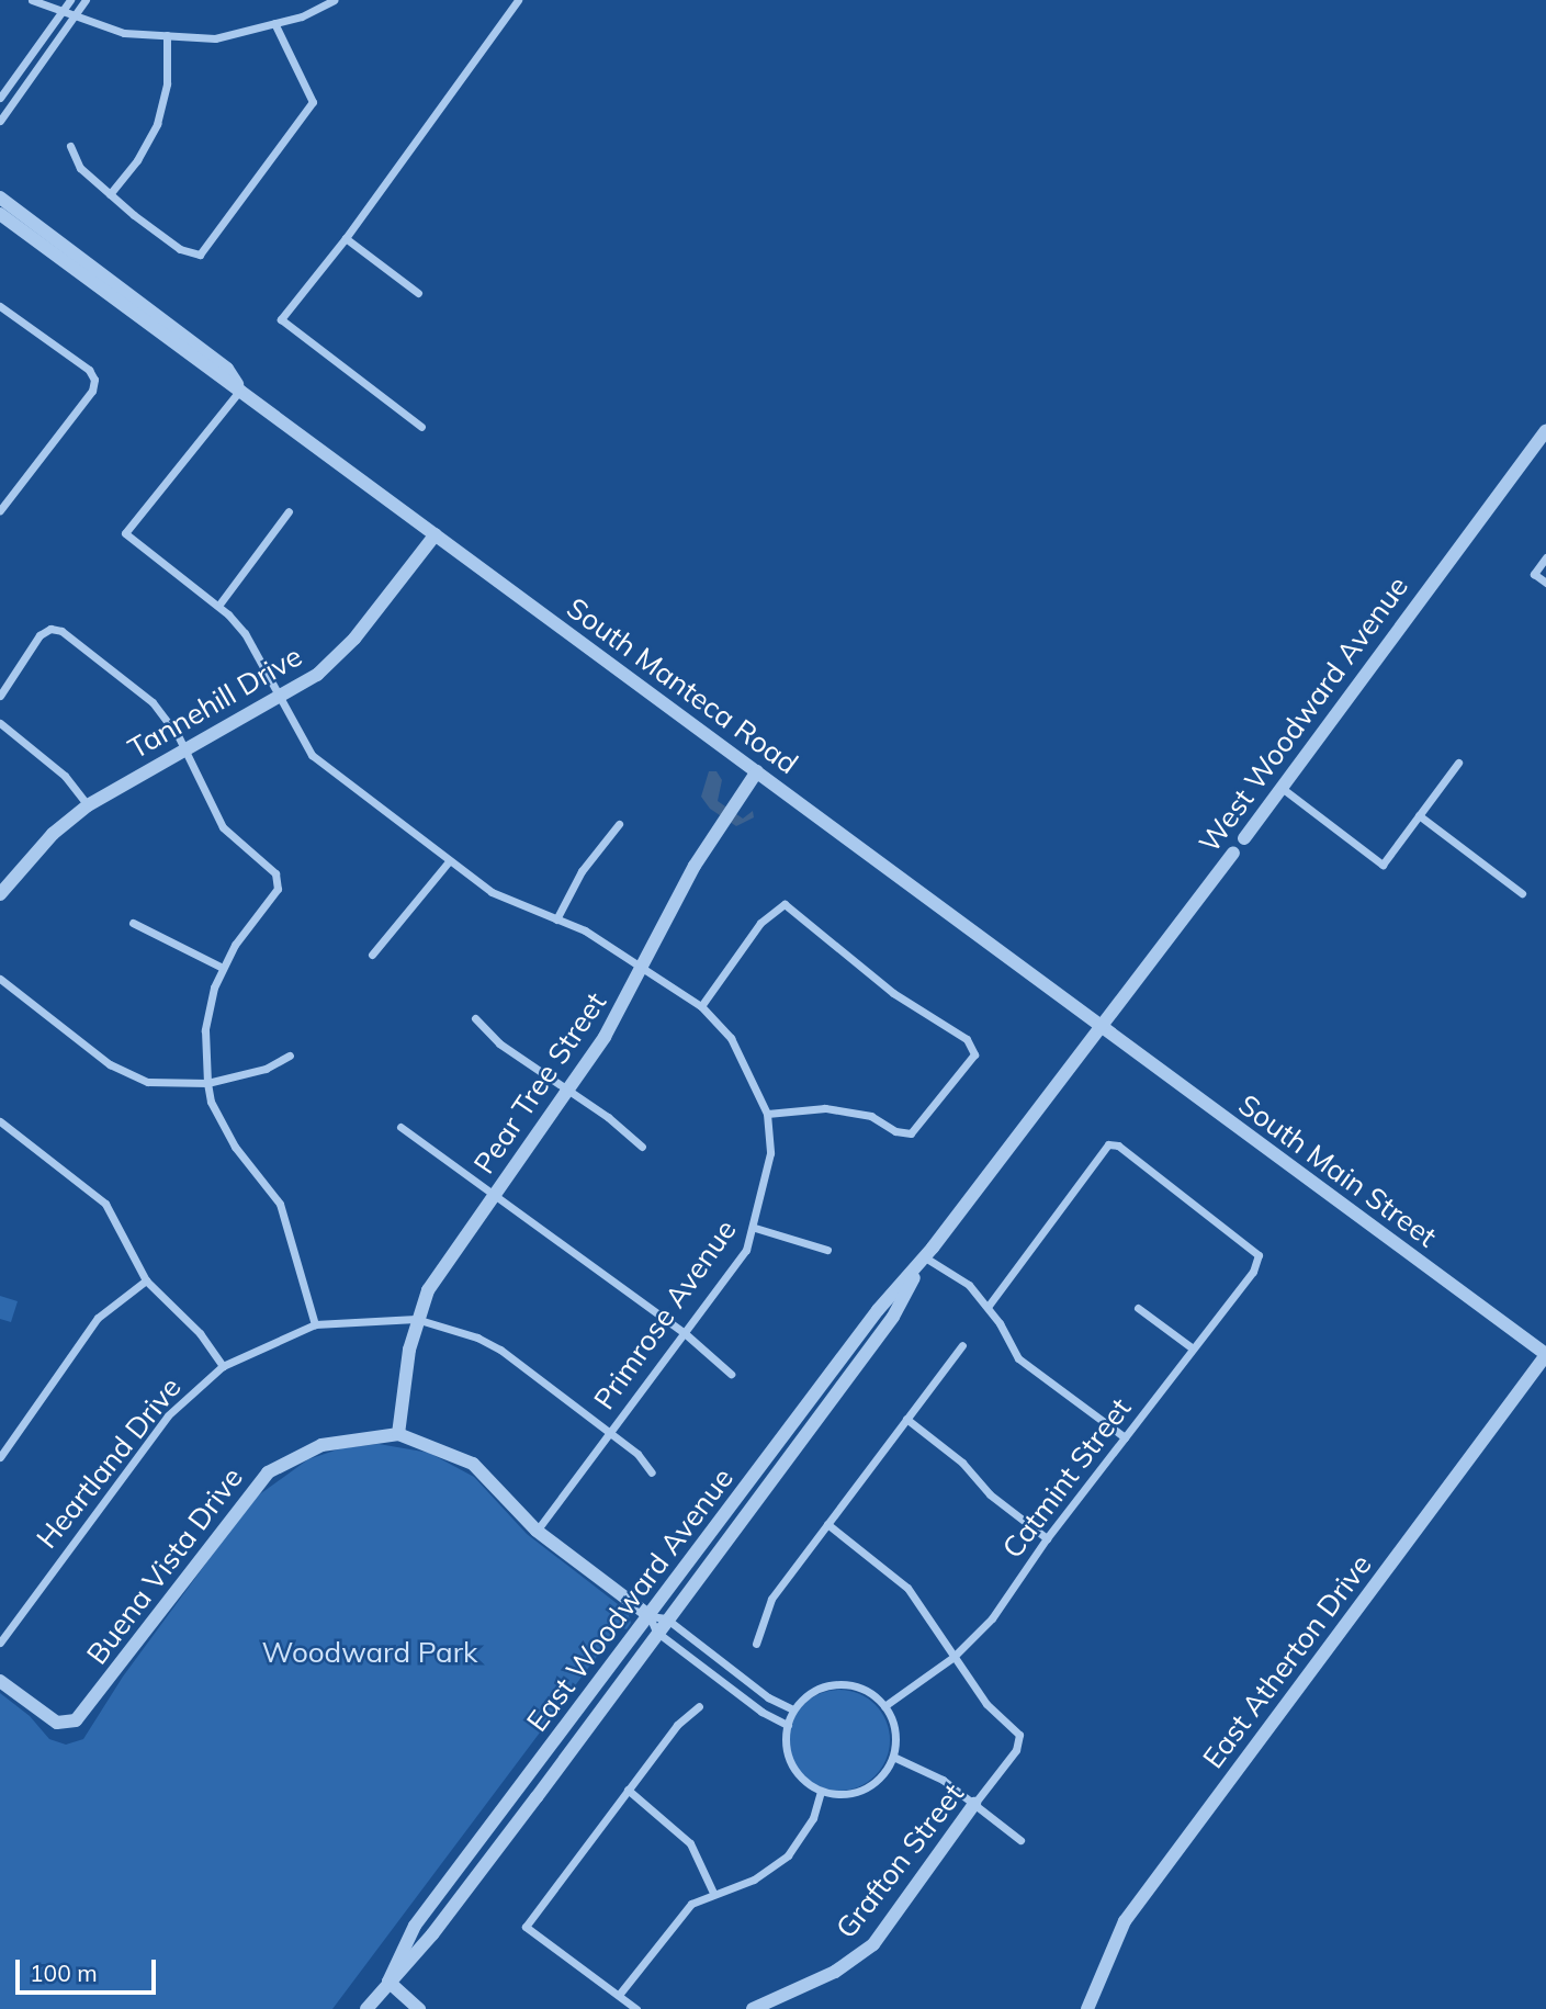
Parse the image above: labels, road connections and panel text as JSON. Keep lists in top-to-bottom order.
{
  "streets": {
    "street": [
      "South Manteca Road",
      "Tannehill Drive",
      "West Woodward Avenue",
      "Pear Tree Street",
      "South Main Street",
      "Primrose Avenue",
      "Heartland Drive",
      "Catmint Street",
      "Buena Vista Drive",
      "East Woodward Avenue",
      "East Atherton Drive",
      "Grafton Street"
    ]
  },
  "crossings": [
    ["South Manteca Road", "Tannehill Drive"],
    ["South Manteca Road", "West Woodward Avenue"],
    ["South Manteca Road", "Pear Tree Street"],
    ["South Manteca Road", "South Main Street"],
    ["South Manteca Road", "Primrose Avenue"],
    ["South Manteca Road", "East Woodward Avenue"],
    ["Tannehill Drive", "Primrose Avenue"],
    ["West Woodward Avenue", "South Main Street"],
    ["West Woodward Avenue", "East Woodward Avenue"],
    ["Pear Tree Street", "Primrose Avenue"],
    ["Pear Tree Street", "Heartland Drive"],
    ["Pear Tree Street", "Buena Vista Drive"],
    ["South Main Street", "East Woodward Avenue"],
    ["South Main Street", "East Atherton Drive"],
    ["Primrose Avenue", "Heartland Drive"],
    ["Primrose Avenue", "Buena Vista Drive"],
    ["Catmint Street", "Buena Vista Drive"],
    ["Catmint Street", "Grafton Street"],
    ["Buena Vista Drive", "East Woodward Avenue"]
  ],
  "parks": ["Woodward Park"],
  "scale_bar": "100 m"
}
